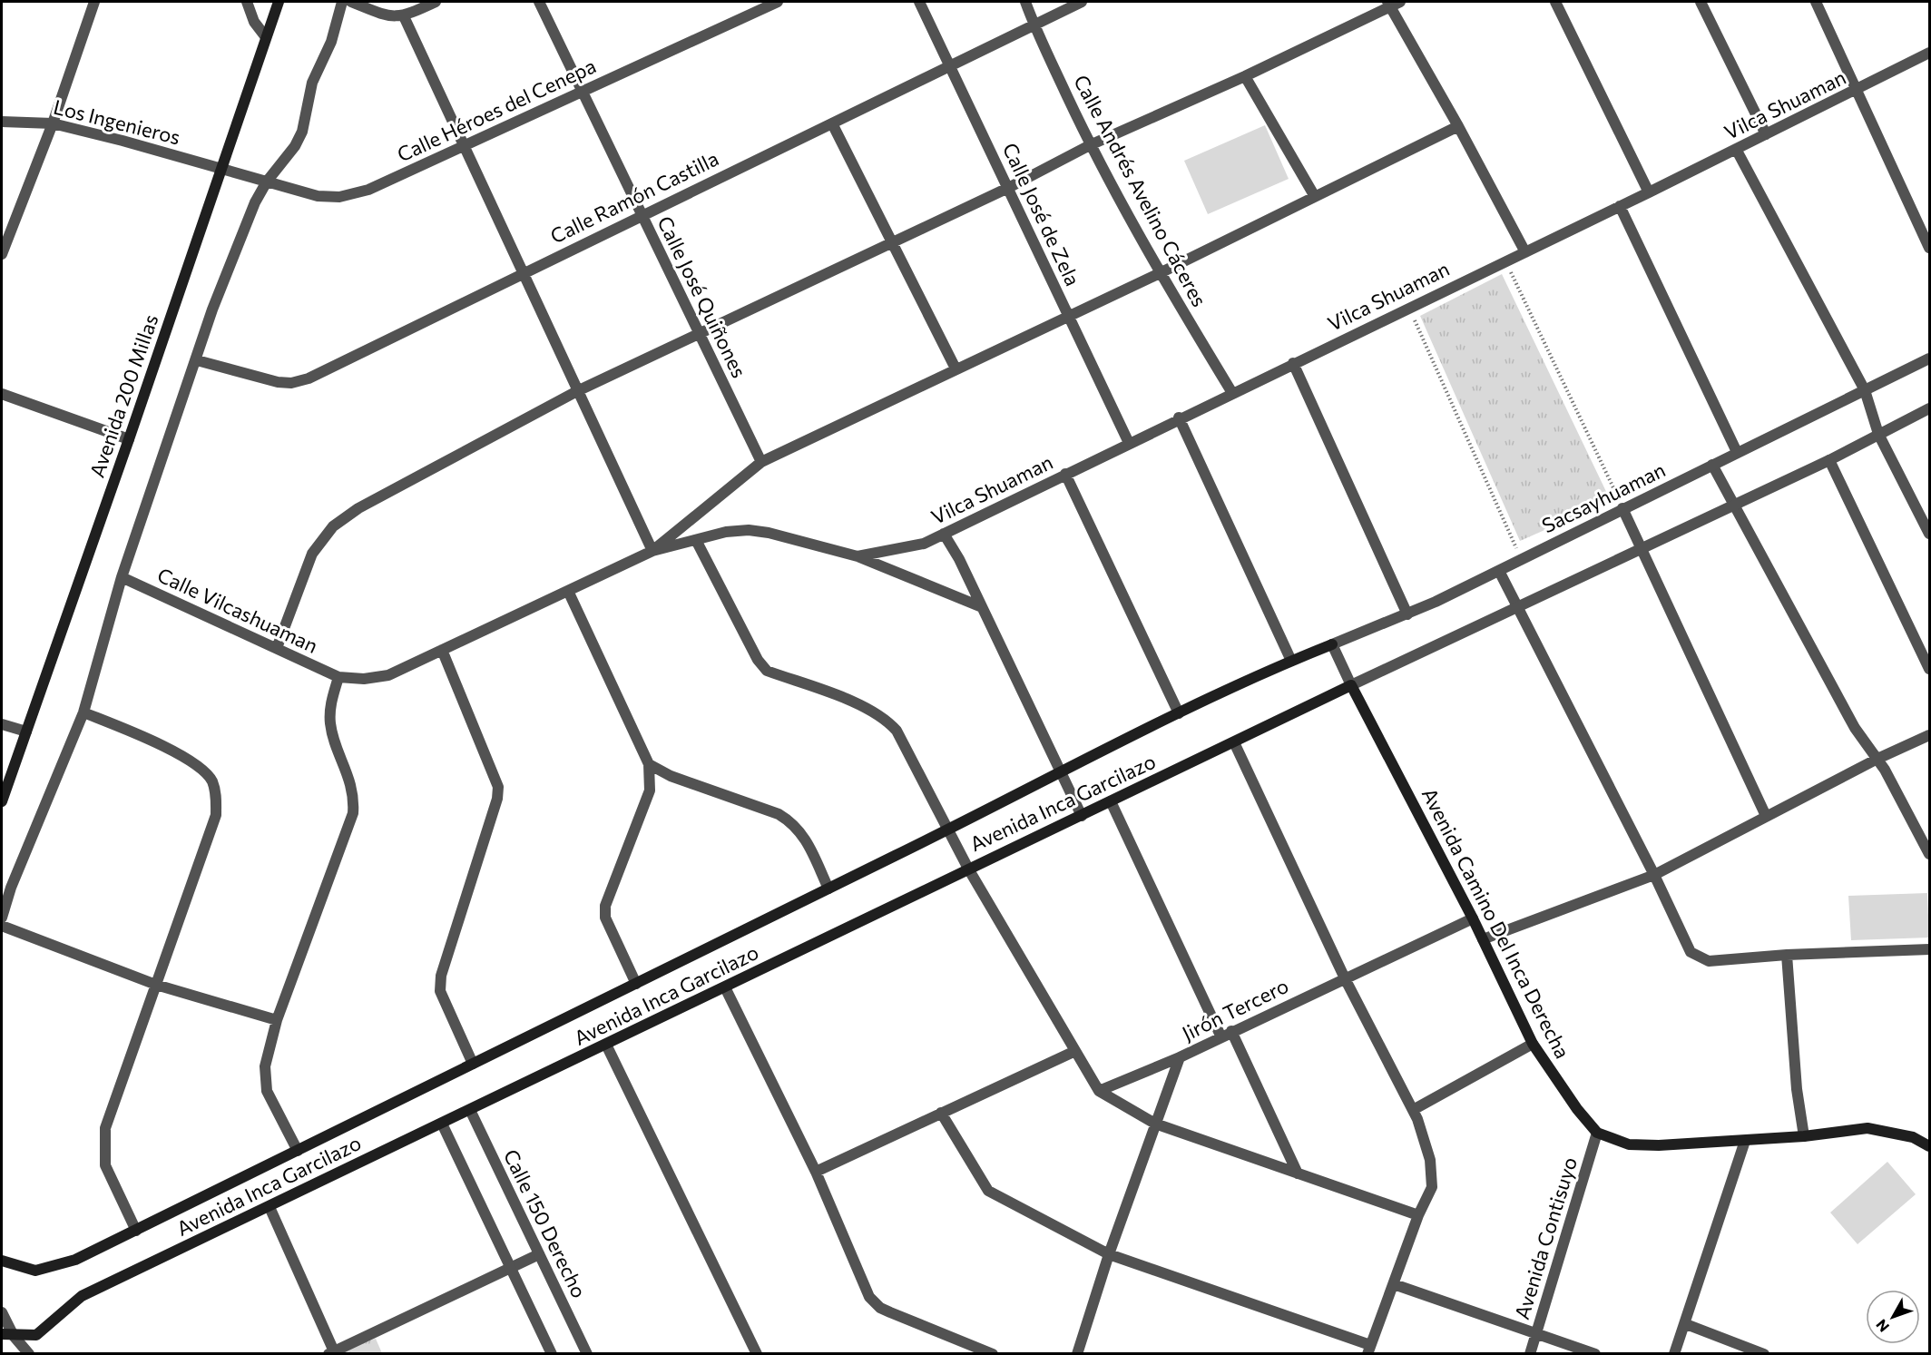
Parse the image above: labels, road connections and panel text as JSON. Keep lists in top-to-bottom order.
{
  "streets": {
    "main road": ["Avenida 200 Millas", "Avenida Inca Garcilazo", "Avenida Camino Del Inca Derecha"],
    "street": [
      "Vilca Shuaman",
      "Calle Héroes del Cenepa",
      "Los Ingenieros",
      "Calle Andrés Avelino Cáceres",
      "Calle Ramón Castilla",
      "Calle José de Zela",
      "Calle José Quiñones",
      "Sacsayhuaman",
      "Calle Vilcashuaman",
      "Jirón Tercero",
      "Calle 150 Derecho",
      "Avenida Contisuyo"
    ]
  },
  "crossings": [
    ["Vilca Shuaman", "Calle Andrés Avelino Cáceres"],
    ["Vilca Shuaman", "Calle José de Zela"],
    ["Calle Héroes del Cenepa", "Los Ingenieros"],
    ["Calle Héroes del Cenepa", "Calle José Quiñones"],
    ["Calle Héroes del Cenepa", "Avenida 200 Millas"],
    ["Los Ingenieros", "Avenida 200 Millas"],
    ["Calle Andrés Avelino Cáceres", "Calle Ramón Castilla"],
    ["Calle Ramón Castilla", "Calle José de Zela"],
    ["Calle Ramón Castilla", "Calle José Quiñones"],
    ["Sacsayhuaman", "Avenida Inca Garcilazo"],
    ["Avenida Inca Garcilazo", "Avenida Camino Del Inca Derecha"],
    ["Avenida Inca Garcilazo", "Calle 150 Derecho"],
    ["Avenida Camino Del Inca Derecha", "Jirón Tercero"],
    ["Avenida Camino Del Inca Derecha", "Avenida Contisuyo"]
  ],
  "north": "bottom left"
}
